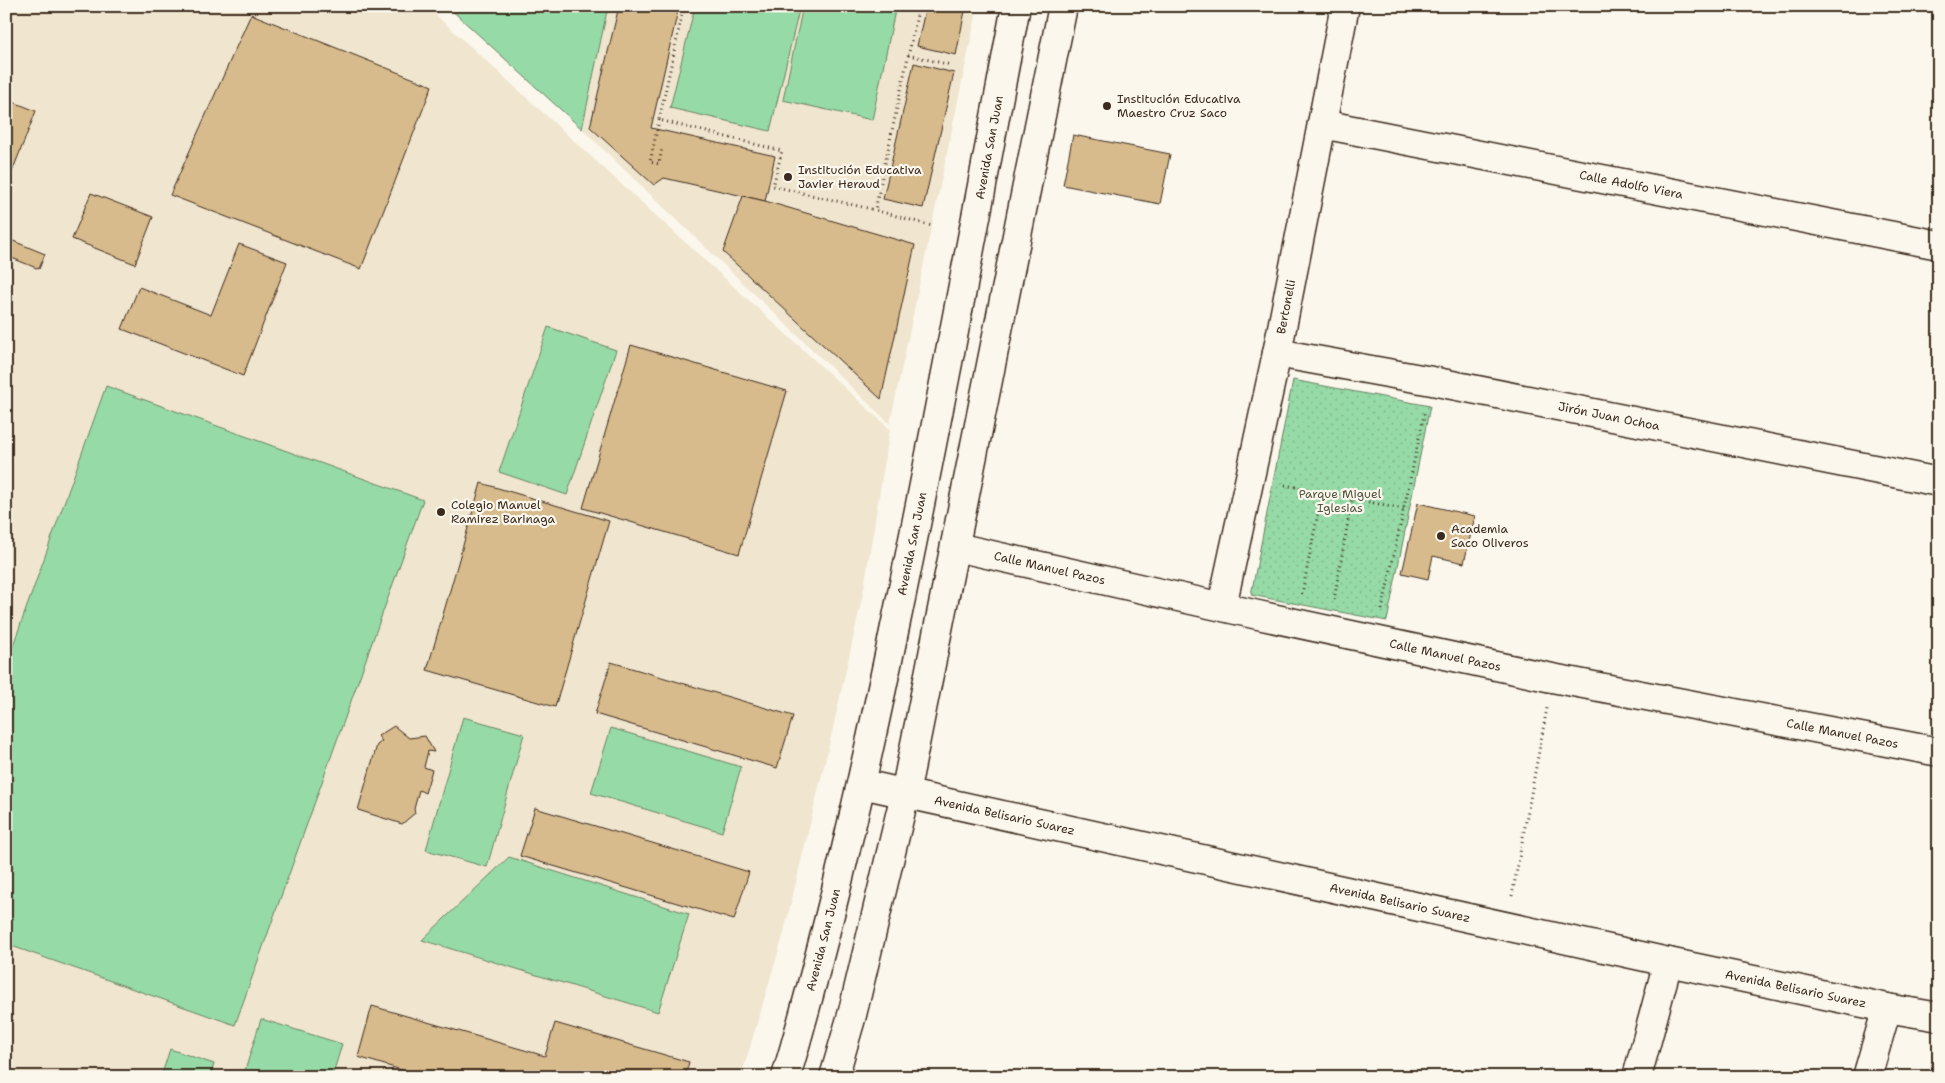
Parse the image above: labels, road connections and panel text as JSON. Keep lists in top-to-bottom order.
{
  "streets": {
    "street": [
      "Avenida San Juan",
      "Calle Adolfo Viera",
      "Bertonelli",
      "Jirón Juan Ochoa",
      "Calle Manuel Pazos",
      "Avenida Belisario Suarez"
    ]
  },
  "crossings": [
    ["Avenida San Juan", "Avenida Belisario Suarez"],
    ["Calle Adolfo Viera", "Bertonelli"],
    ["Bertonelli", "Jirón Juan Ochoa"],
    ["Bertonelli", "Calle Manuel Pazos"]
  ],
  "parks": ["Parque Miguel Iglesias"],
  "places": [
    "Institución Educativa Maestro Cruz Saco",
    "Institución Educativa Javier Heraud",
    "Colegio Manuel Ramirez Barinaga",
    "Academia Saco Oliveros"
  ]
}
